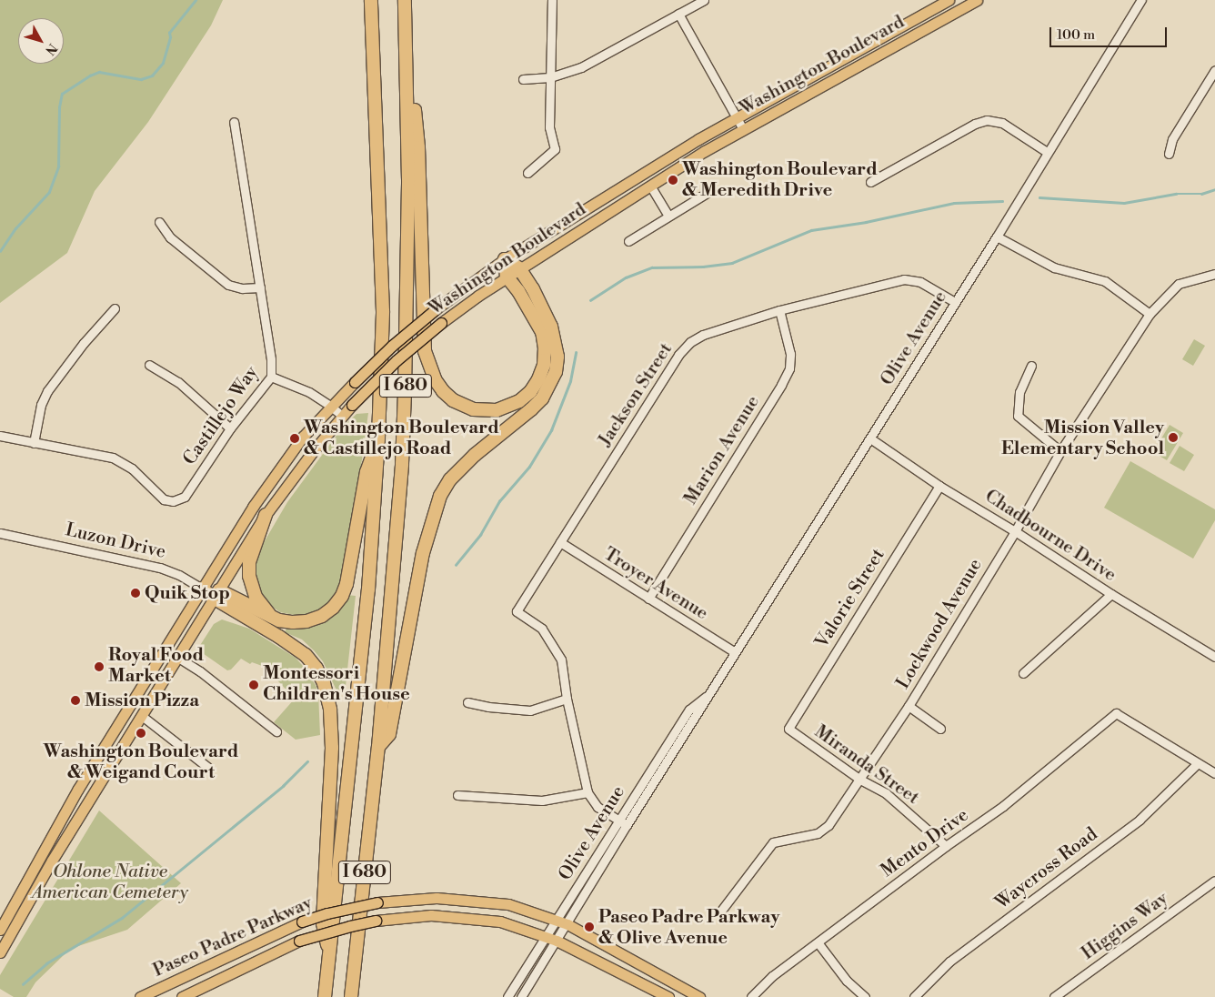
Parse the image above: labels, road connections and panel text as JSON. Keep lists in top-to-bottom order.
{
  "streets": {
    "highway": ["I 680"],
    "main road": ["Washington Boulevard", "Paseo Padre Parkway"],
    "street": [
      "Olive Avenue",
      "Jackson Street",
      "Castillejo Way",
      "Marion Avenue",
      "Chadbourne Drive",
      "Luzon Drive",
      "Troyer Avenue",
      "Valorie Street",
      "Lockwood Avenue",
      "Miranda Street",
      "Mento Drive",
      "Waycross Road",
      "Higgins Way"
    ]
  },
  "crossings": [
    ["Washington Boulevard", "Luzon Drive"],
    ["Olive Avenue", "Jackson Street"],
    ["Olive Avenue", "Chadbourne Drive"],
    ["Olive Avenue", "Troyer Avenue"],
    ["Olive Avenue", "Paseo Padre Parkway"],
    ["Jackson Street", "Marion Avenue"],
    ["Jackson Street", "Troyer Avenue"],
    ["Marion Avenue", "Troyer Avenue"],
    ["Chadbourne Drive", "Valorie Street"],
    ["Chadbourne Drive", "Lockwood Avenue"],
    ["Valorie Street", "Miranda Street"],
    ["Lockwood Avenue", "Miranda Street"],
    ["Miranda Street", "Mento Drive"],
    ["Mento Drive", "Waycross Road"]
  ],
  "parks": ["Ohlone Native American Cemetery"],
  "places": [
    "Washington Boulevard & Meredith Drive",
    "Mission Valley Elementary School",
    "Washington Boulevard & Castillejo Road",
    "Quik Stop",
    "Royal Food Market",
    "Montessori Children's House",
    "Mission Pizza",
    "Washington Boulevard & Weigand Court",
    "Paseo Padre Parkway & Olive Avenue"
  ],
  "scale_bar": "100 m",
  "north": "bottom right"
}
